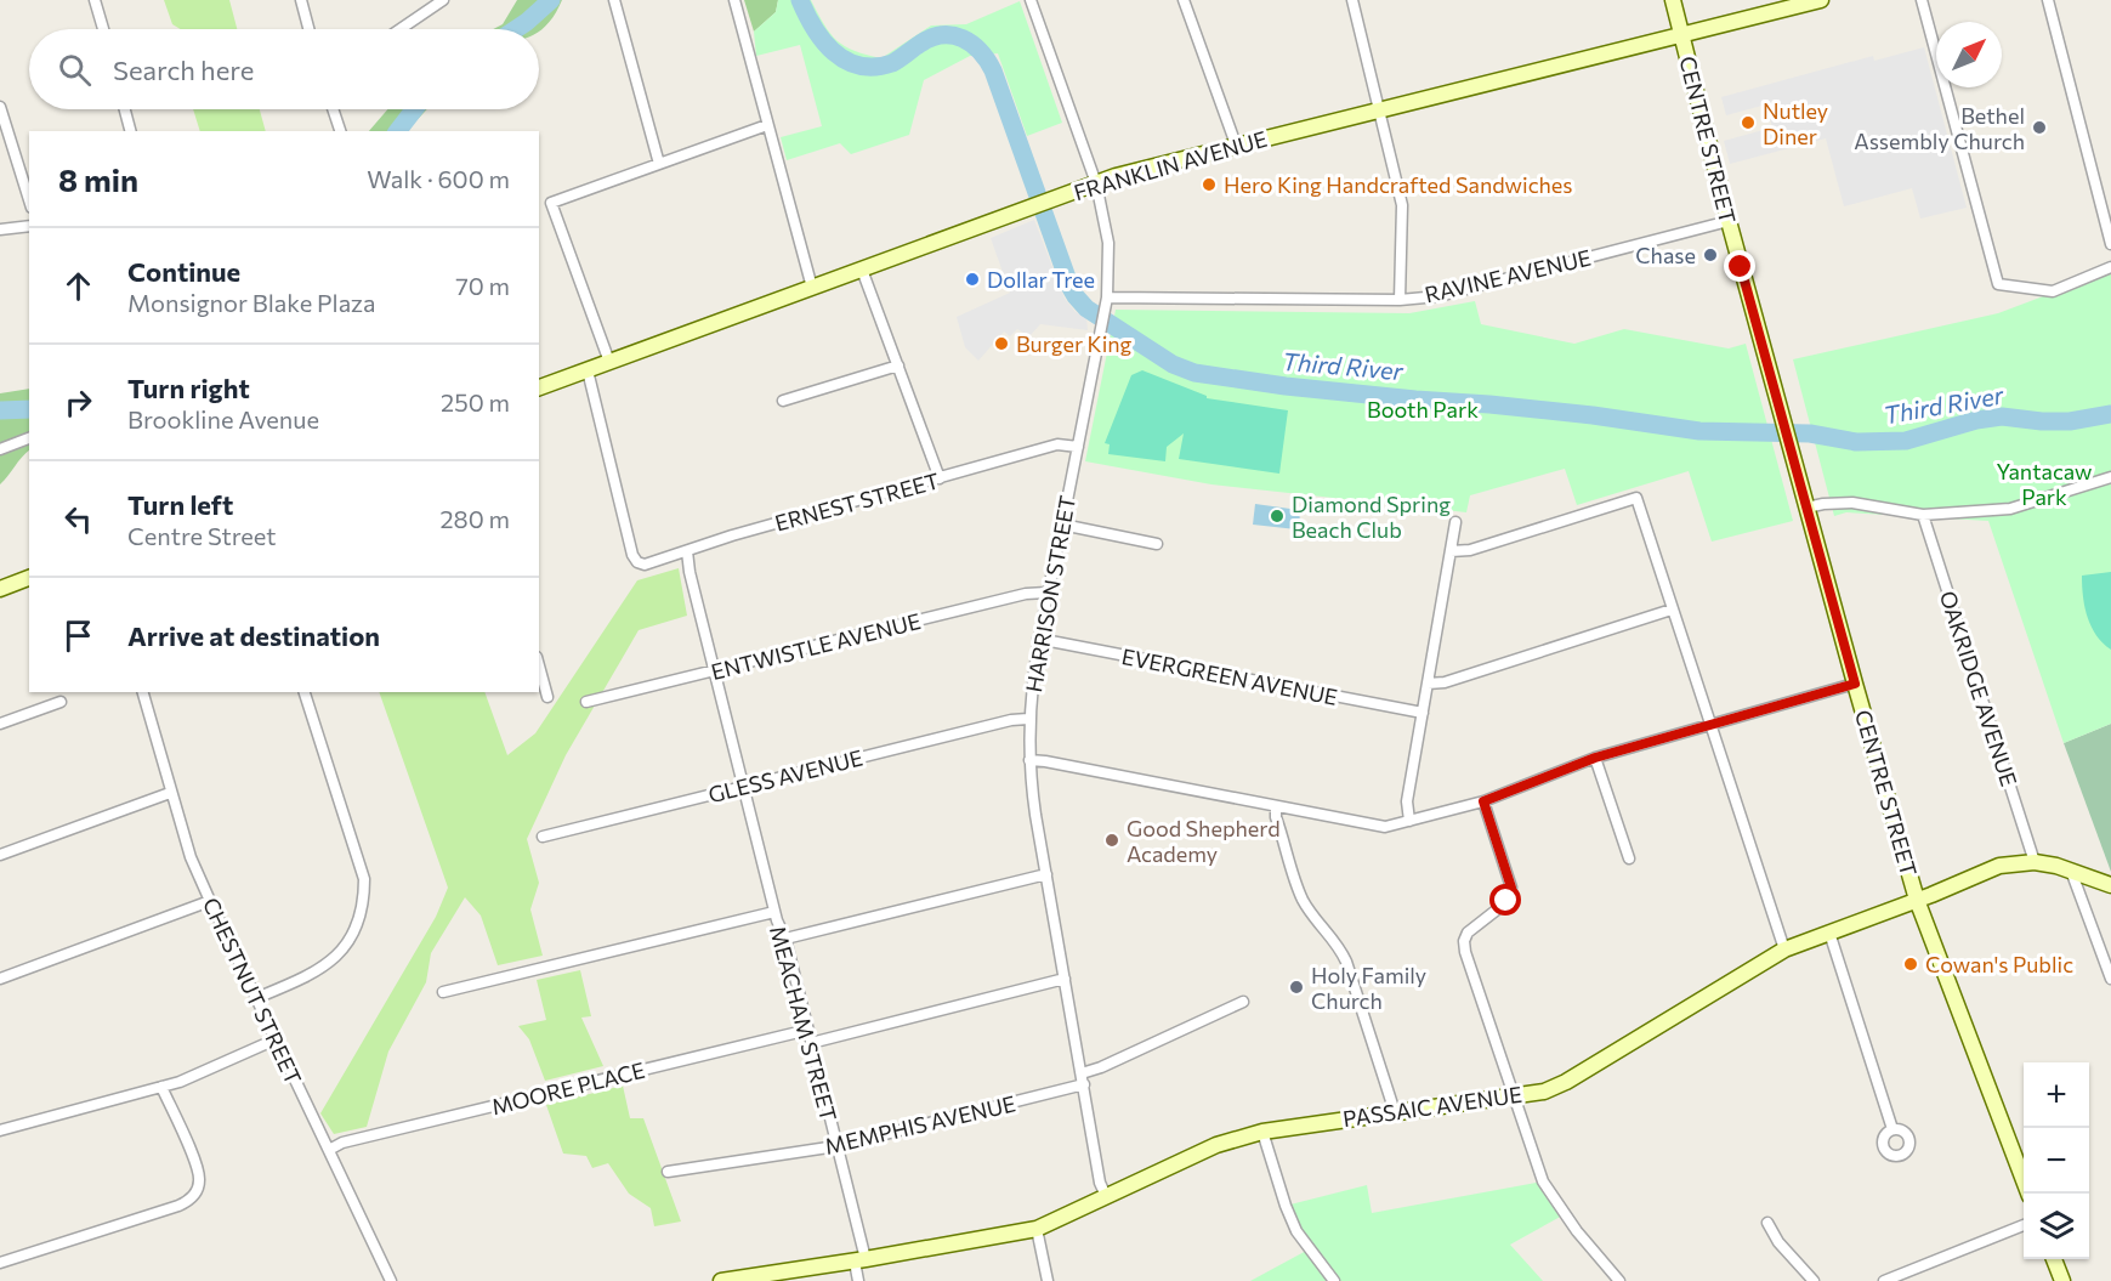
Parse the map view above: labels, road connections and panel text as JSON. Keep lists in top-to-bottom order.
{
  "streets": {
    "street": [
      "CENTRE STREET",
      "FRANKLIN AVENUE",
      "RAVINE AVENUE",
      "ERNEST STREET",
      "HARRISON STREET",
      "ENTWISTLE AVENUE",
      "EVERGREEN AVENUE",
      "OAKRIDGE AVENUE",
      "GLESS AVENUE",
      "CHESTNUT STREET",
      "MEACHAM STREET",
      "MOORE PLACE",
      "PASSAIC AVENUE",
      "MEMPHIS AVENUE"
    ]
  },
  "crossings": [
    ["CENTRE STREET", "FRANKLIN AVENUE"],
    ["CENTRE STREET", "RAVINE AVENUE"],
    ["CENTRE STREET", "PASSAIC AVENUE"],
    ["FRANKLIN AVENUE", "ERNEST STREET"],
    ["FRANKLIN AVENUE", "HARRISON STREET"],
    ["RAVINE AVENUE", "HARRISON STREET"],
    ["ERNEST STREET", "HARRISON STREET"],
    ["ERNEST STREET", "MEACHAM STREET"],
    ["HARRISON STREET", "ENTWISTLE AVENUE"],
    ["HARRISON STREET", "EVERGREEN AVENUE"],
    ["HARRISON STREET", "GLESS AVENUE"],
    ["HARRISON STREET", "PASSAIC AVENUE"],
    ["HARRISON STREET", "MEMPHIS AVENUE"],
    ["ENTWISTLE AVENUE", "MEACHAM STREET"],
    ["OAKRIDGE AVENUE", "PASSAIC AVENUE"],
    ["GLESS AVENUE", "MEACHAM STREET"],
    ["CHESTNUT STREET", "MOORE PLACE"],
    ["MEACHAM STREET", "MOORE PLACE"],
    ["MEACHAM STREET", "PASSAIC AVENUE"],
    ["MEACHAM STREET", "MEMPHIS AVENUE"]
  ],
  "water": ["Third River"],
  "parks": ["Booth Park", "Yantacaw Park"],
  "places": [
    "Nutley Diner",
    "Bethel Assembly Church",
    "Hero King Handcrafted Sandwiches",
    "Chase",
    "Dollar Tree",
    "Burger King",
    "Diamond Spring Beach Club",
    "Good Shepherd Academy",
    "Cowan's Public",
    "Holy Family Church"
  ],
  "north": "top right",
  "page": {
    "search": "Search here",
    "heading": ["8 min", "Walk · 600 m"],
    "list": [
      ["Continue", "Monsignor Blake Plaza", "70 m"],
      ["Turn right", "Brookline Avenue", "250 m"],
      ["Turn left", "Centre Street", "280 m"],
      "Arrive at destination"
    ],
    "map_buttons": ["+", "−"]
  }
}
